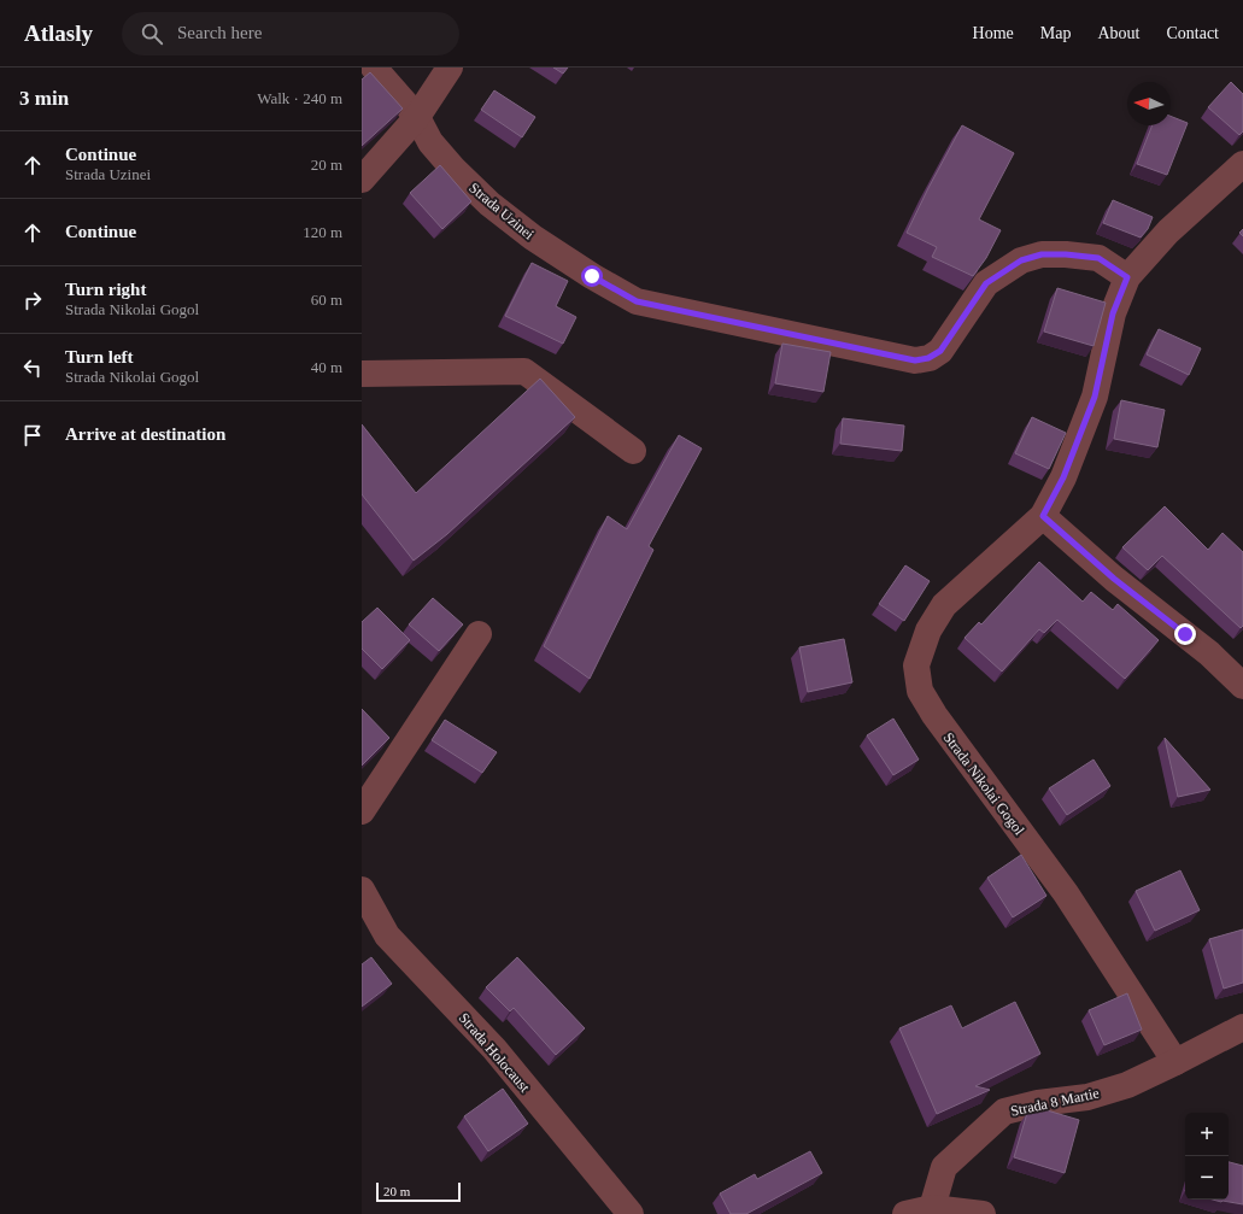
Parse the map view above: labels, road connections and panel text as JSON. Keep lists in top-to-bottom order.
{
  "streets": {
    "street": [
      "Strada Uzinei",
      "Strada Nikolai Gogol",
      "Strada Holocaust",
      "Strada 8 Martie"
    ]
  },
  "crossings": [
    ["Strada Uzinei", "Strada Nikolai Gogol"],
    ["Strada Nikolai Gogol", "Strada 8 Martie"]
  ],
  "scale_bar": "20 m",
  "north": "left",
  "page": {
    "header": "Atlasly",
    "search": "Search here",
    "nav": [
      "Home",
      "Map",
      "About",
      "Contact"
    ],
    "heading": ["3 min", "Walk · 240 m"],
    "list": [
      ["Continue", "Strada Uzinei", "20 m"],
      ["Continue", "120 m"],
      ["Turn right", "Strada Nikolai Gogol", "60 m"],
      ["Turn left", "Strada Nikolai Gogol", "40 m"],
      "Arrive at destination"
    ],
    "map_buttons": ["+", "−"],
    "scale": "20 m"
  }
}
